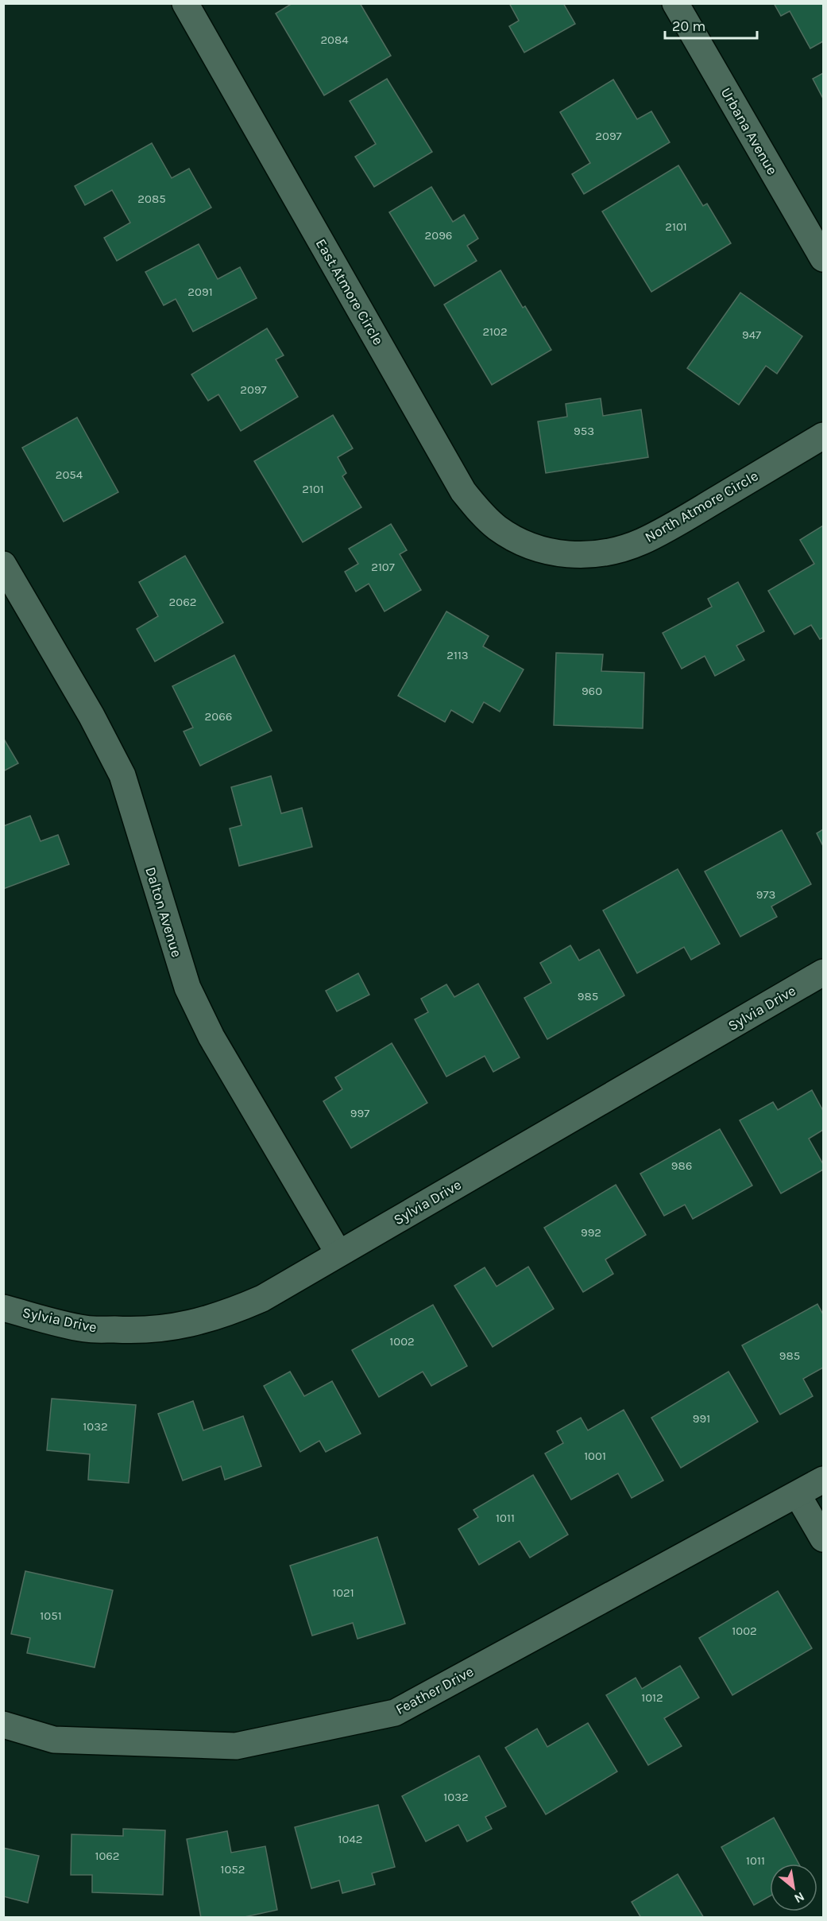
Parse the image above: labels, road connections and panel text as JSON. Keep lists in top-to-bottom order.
{
  "streets": {
    "street": [
      "Urbana Avenue",
      "East Atmore Circle",
      "North Atmore Circle",
      "Dalton Avenue",
      "Sylvia Drive",
      "Feather Drive"
    ]
  },
  "crossings": [
    ["East Atmore Circle", "North Atmore Circle"],
    ["Dalton Avenue", "Sylvia Drive"]
  ],
  "house_numbers": [
    "2084",
    "2097",
    "2085",
    "2101",
    "2096",
    "2091",
    "2102",
    "947",
    "2097",
    "953",
    "2054",
    "2101",
    "2107",
    "2062",
    "2113",
    "960",
    "2066",
    "973",
    "985",
    "997",
    "986",
    "992",
    "1002",
    "985",
    "991",
    "1032",
    "1001",
    "1011",
    "1021",
    "1051",
    "1002",
    "1012",
    "1032",
    "1042",
    "1062",
    "1011",
    "1052"
  ],
  "scale_bar": "20 m",
  "north": "bottom right"
}
